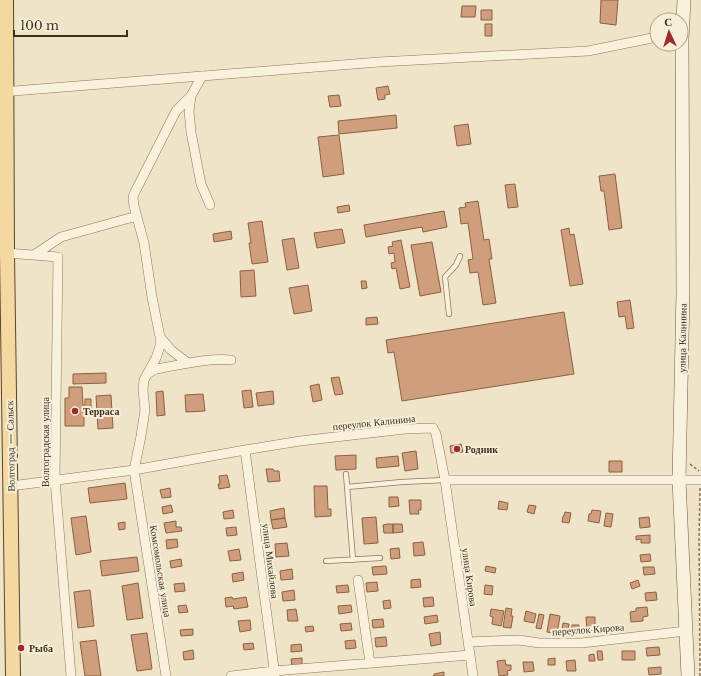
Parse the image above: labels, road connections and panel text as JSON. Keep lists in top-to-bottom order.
{
  "streets": {
    "main road": ["Волгоград — Сальск"],
    "street": [
      "улица Калинина",
      "переулок Калинина",
      "Волгоградская улица",
      "улица Михайлова",
      "Комсомольская улица",
      "улица Кирова",
      "переулок Кирова"
    ]
  },
  "crossings": [
    ["улица Калинина", "переулок Кирова"],
    ["переулок Калинина", "Волгоградская улица"],
    ["переулок Калинина", "Волгоград — Сальск"],
    ["переулок Калинина", "улица Михайлова"],
    ["переулок Калинина", "Комсомольская улица"],
    ["переулок Калинина", "улица Кирова"],
    ["Волгоградская улица", "Волгоград — Сальск"],
    ["улица Кирова", "переулок Кирова"]
  ],
  "places": ["Терраса", "Родник", "Рыба"],
  "scale_bar": "100 m",
  "north": "top"
}
